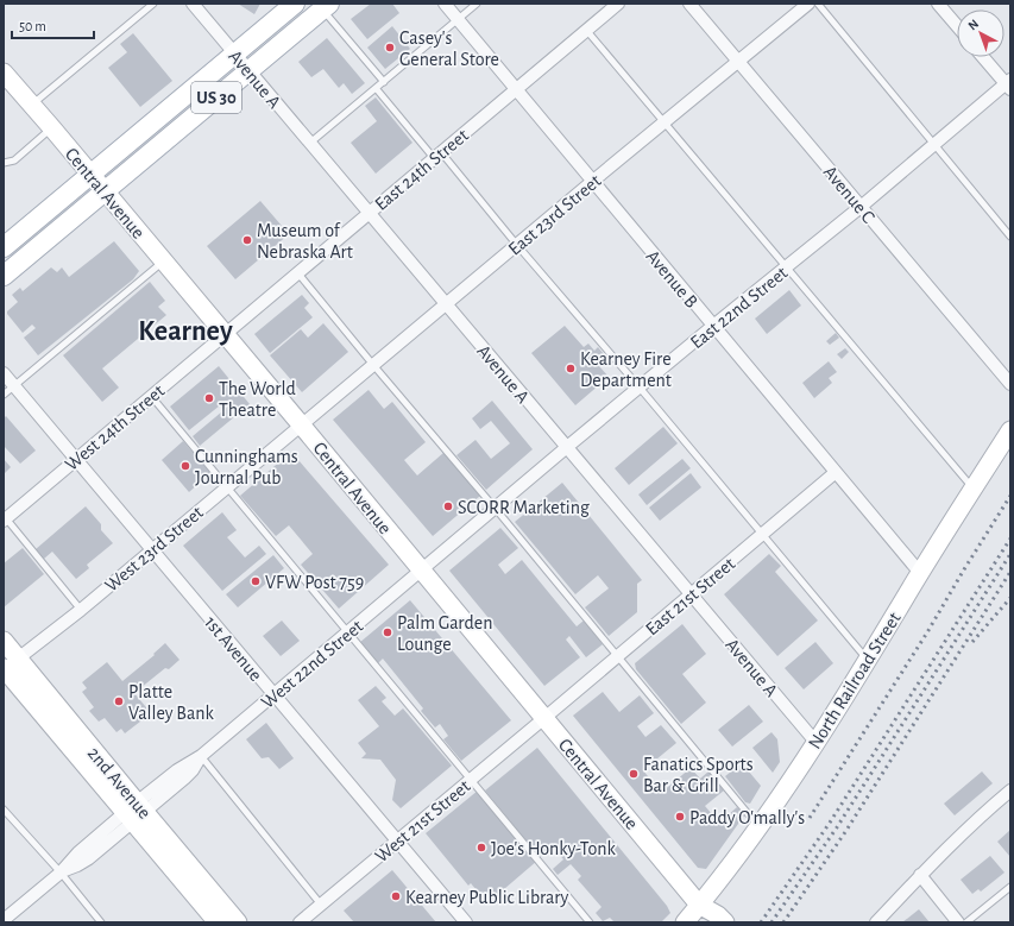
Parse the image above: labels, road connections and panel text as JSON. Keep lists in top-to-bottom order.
{
  "streets": {
    "main road": ["US 30"],
    "street": [
      "Avenue A",
      "East 24th Street",
      "Central Avenue",
      "Avenue C",
      "East 23rd Street",
      "Avenue B",
      "East 22nd Street",
      "West 24th Street",
      "West 23rd Street",
      "East 21st Street",
      "1st Avenue",
      "West 22nd Street",
      "North Railroad Street",
      "2nd Avenue",
      "West 21st Street"
    ]
  },
  "crossings": [
    ["Avenue A", "US 30"],
    ["Avenue A", "East 24th Street"],
    ["Avenue A", "East 23rd Street"],
    ["Avenue A", "East 22nd Street"],
    ["Avenue A", "East 21st Street"],
    ["Avenue A", "North Railroad Street"],
    ["US 30", "Central Avenue"],
    ["East 24th Street", "Central Avenue"],
    ["East 24th Street", "Avenue B"],
    ["East 24th Street", "West 24th Street"],
    ["Central Avenue", "East 23rd Street"],
    ["Central Avenue", "East 22nd Street"],
    ["Central Avenue", "West 24th Street"],
    ["Central Avenue", "West 23rd Street"],
    ["Central Avenue", "East 21st Street"],
    ["Central Avenue", "West 22nd Street"],
    ["Central Avenue", "North Railroad Street"],
    ["Central Avenue", "West 21st Street"],
    ["Avenue C", "East 23rd Street"],
    ["Avenue C", "East 22nd Street"],
    ["East 23rd Street", "Avenue B"],
    ["East 23rd Street", "West 23rd Street"],
    ["Avenue B", "East 22nd Street"],
    ["Avenue B", "East 21st Street"],
    ["Avenue B", "North Railroad Street"],
    ["East 22nd Street", "West 22nd Street"],
    ["West 24th Street", "1st Avenue"],
    ["West 23rd Street", "1st Avenue"],
    ["West 23rd Street", "2nd Avenue"],
    ["East 21st Street", "West 21st Street"],
    ["1st Avenue", "West 22nd Street"],
    ["1st Avenue", "West 21st Street"],
    ["West 22nd Street", "2nd Avenue"]
  ],
  "districts": ["Kearney"],
  "places": [
    "Casey's General Store",
    "Museum of Nebraska Art",
    "Kearney Fire Department",
    "The World Theatre",
    "Cunninghams Journal Pub",
    "SCORR Marketing",
    "VFW Post 759",
    "Palm Garden Lounge",
    "Platte Valley Bank",
    "Fanatics Sports Bar & Grill",
    "Paddy O'mally's",
    "Joe's Honky-Tonk",
    "Kearney Public Library"
  ],
  "scale_bar": "50 m",
  "north": "top left"
}
